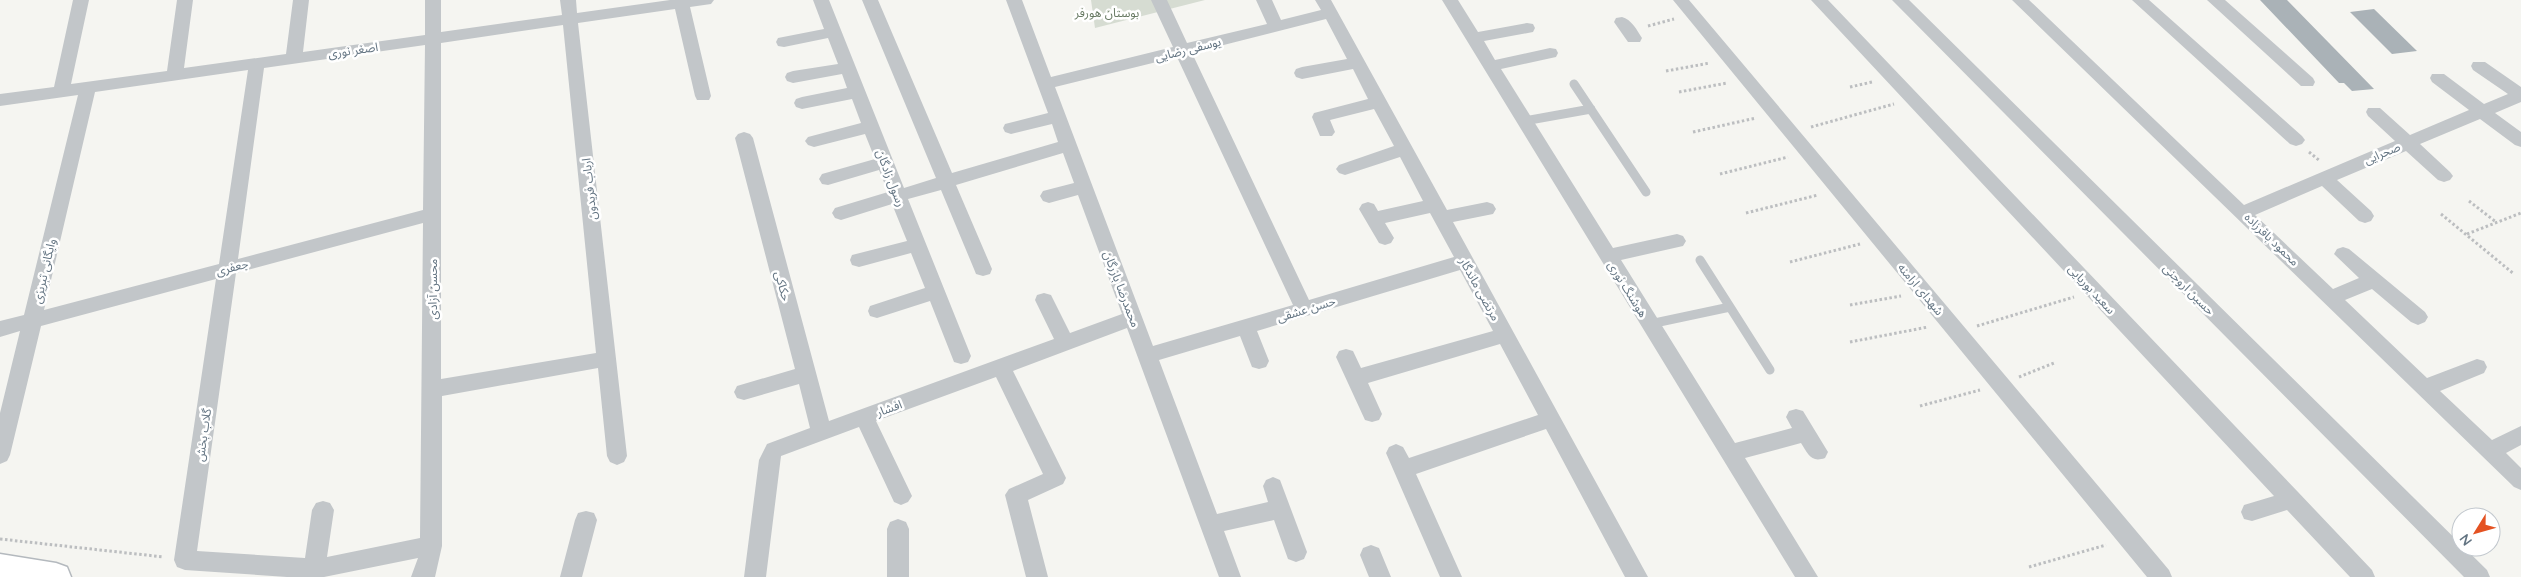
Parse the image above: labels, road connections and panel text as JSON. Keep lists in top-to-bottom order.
{
  "streets": {
    "street": [
      "یوسفی رضایی",
      "اصغر نوری",
      "صحرایی",
      "رسول زادگان",
      "ارباب فریدون",
      "محمود باقرزاده",
      "جعفری",
      "وایگانی تبریزی",
      "حکاکی",
      "محسن آزادی",
      "محمدرضا بازرگان",
      "مرتضی ماندگار",
      "هوشنگ نوری",
      "شهدای ارامنه",
      "سعید بوریایی",
      "حسین اروجنی",
      "حسن عشقی",
      "افشار",
      "گلاب بخش"
    ]
  },
  "crossings": [
    ["یوسفی رضایی", "محمدرضا بازرگان"],
    ["یوسفی رضایی", "مرتضی ماندگار"],
    ["اصغر نوری", "ارباب فریدون"],
    ["اصغر نوری", "وایگانی تبریزی"],
    ["اصغر نوری", "محسن آزادی"],
    ["اصغر نوری", "گلاب بخش"],
    ["صحرایی", "محمود باقرزاده"],
    ["جعفری", "وایگانی تبریزی"],
    ["جعفری", "محسن آزادی"],
    ["جعفری", "گلاب بخش"],
    ["حکاکی", "افشار"],
    ["محمدرضا بازرگان", "حسن عشقی"],
    ["مرتضی ماندگار", "حسن عشقی"]
  ],
  "parks": ["بوستان هورفر"],
  "north": "bottom left"
}
